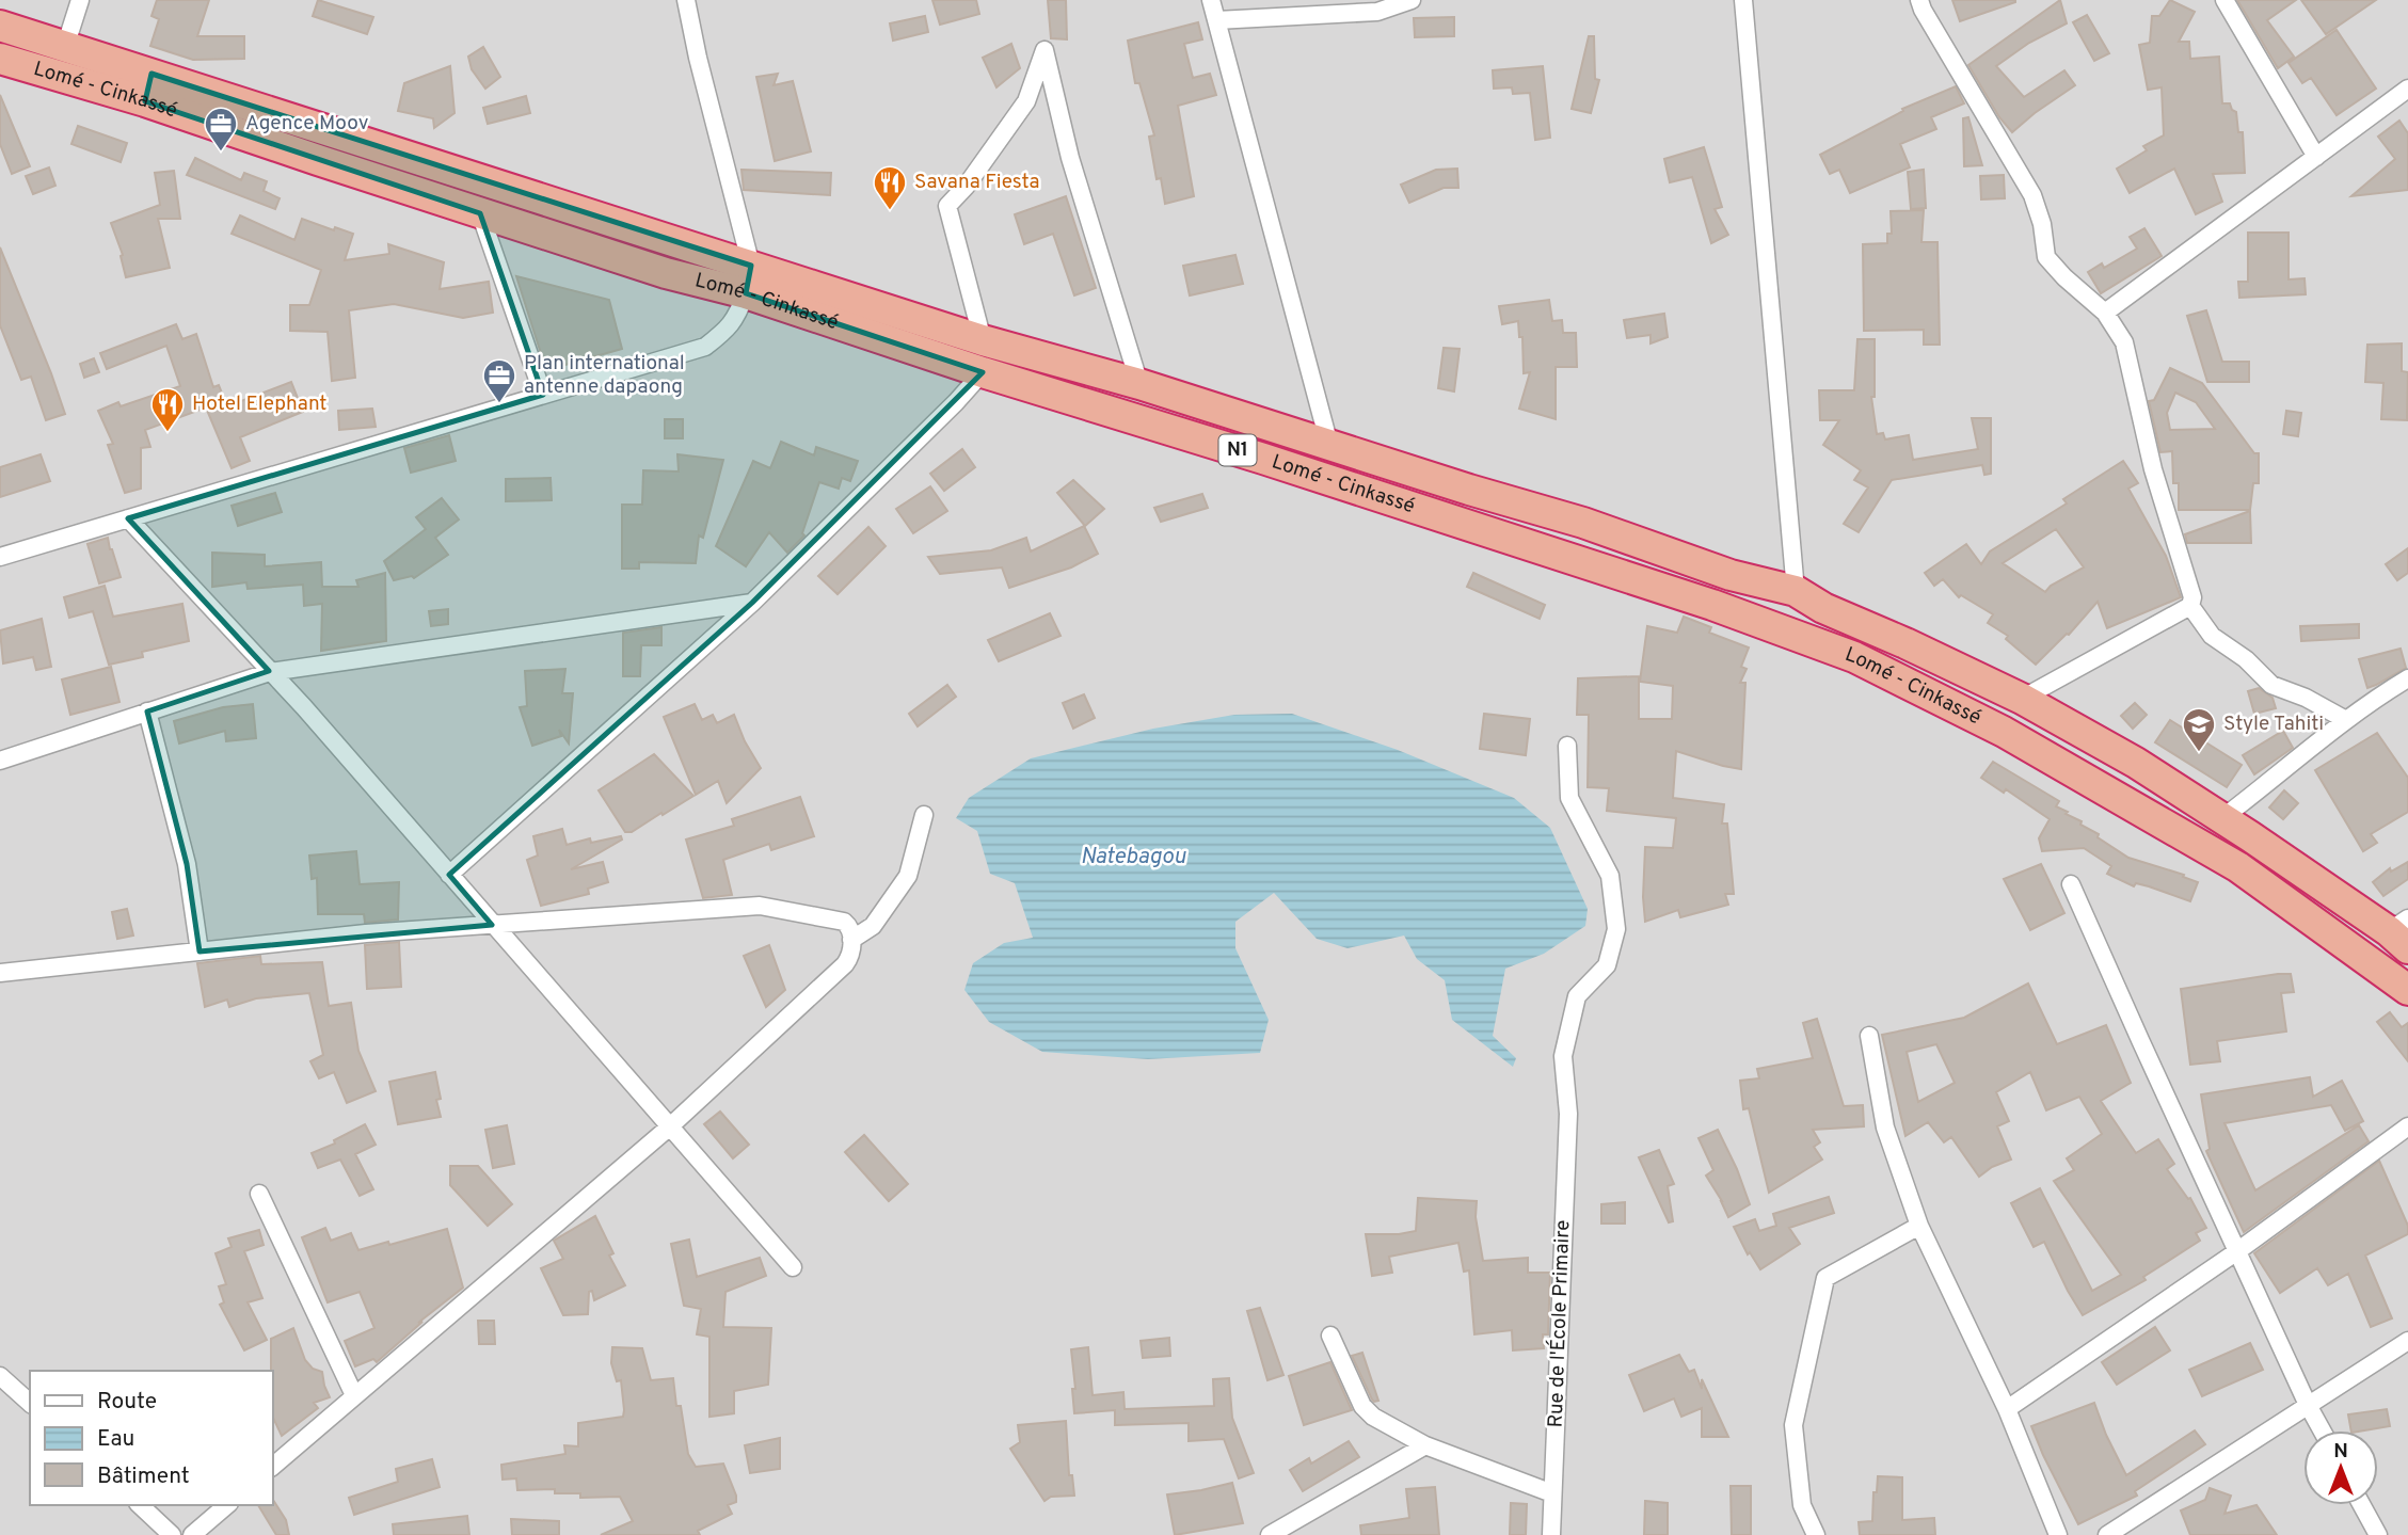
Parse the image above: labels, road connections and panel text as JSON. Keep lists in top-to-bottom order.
{
  "streets": {
    "highway": ["Lomé - Cinkassé", "N1"],
    "street": ["Rue de l'École Primaire"]
  },
  "water": ["Natebagou"],
  "places": {
    "office": ["Agence Moov", "Plan international antenne dapaong"],
    "restaurant": ["Savana Fiesta", "Hotel Elephant"],
    "school or university": ["Style Tahiti"]
  },
  "legend": ["Route", "Eau", "Bâtiment"],
  "north": "top"
}
